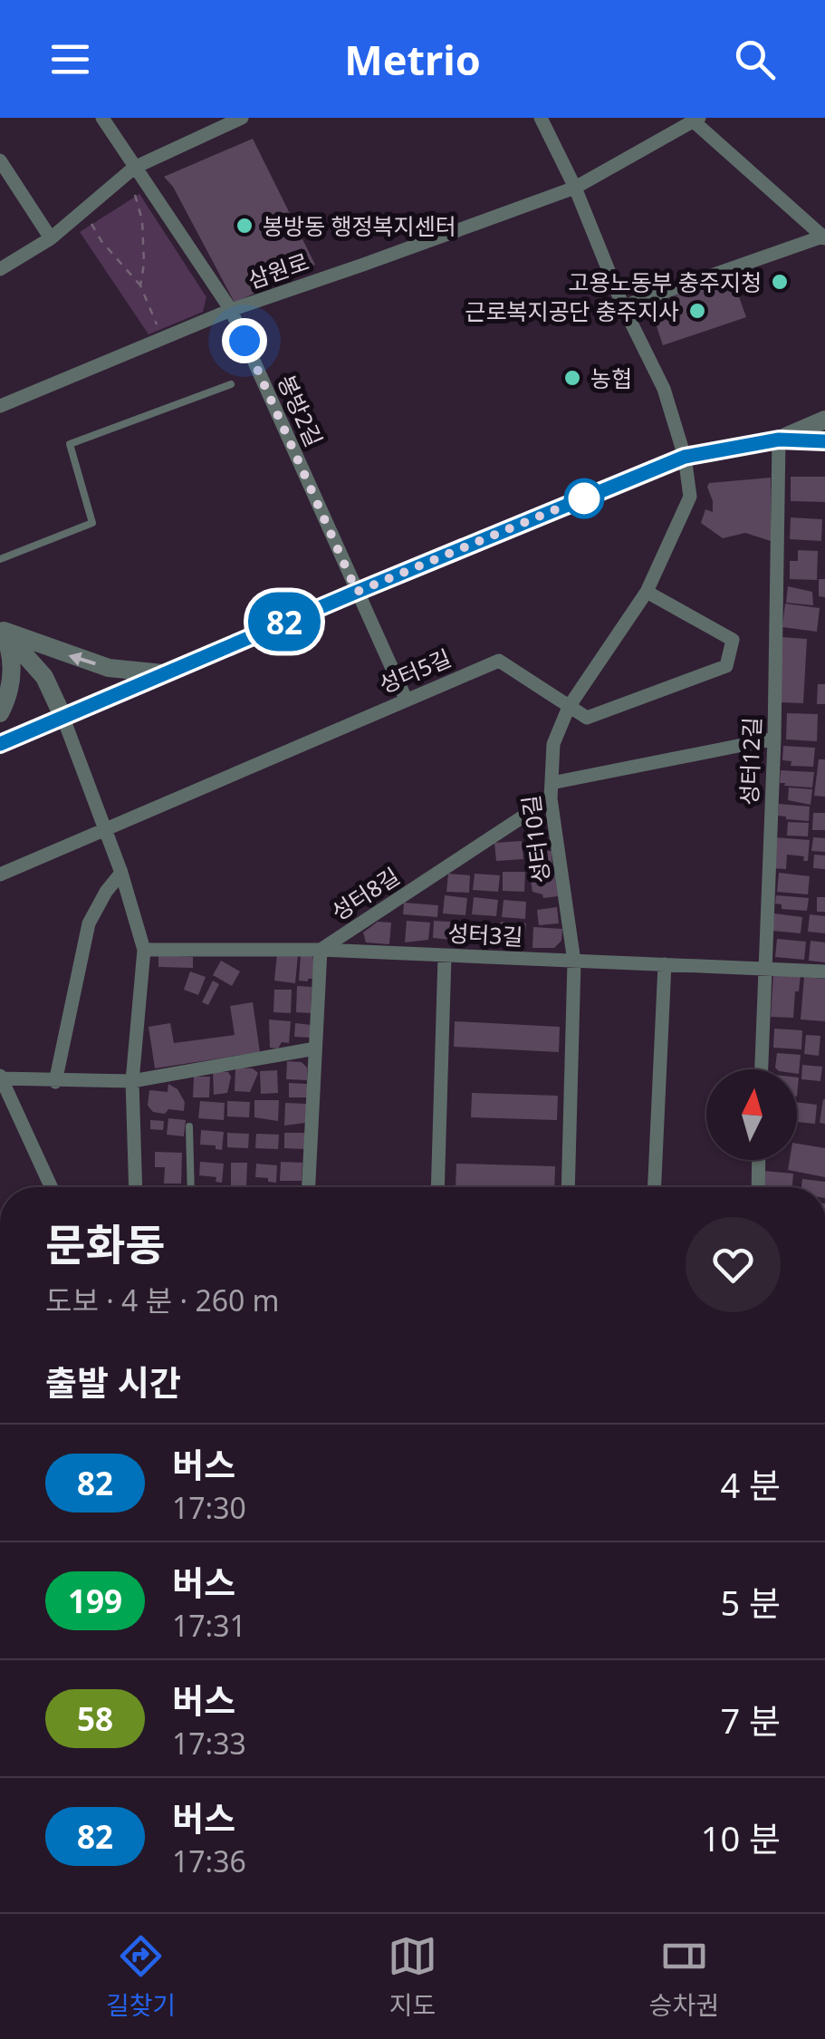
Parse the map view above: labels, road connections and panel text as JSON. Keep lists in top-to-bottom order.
{
  "streets": {
    "street": [
      "삼원로",
      "봉방2길",
      "성터5길",
      "성터12길",
      "성터10길",
      "성터8길",
      "성터3길"
    ]
  },
  "crossings": [
    ["삼원로", "봉방2길"],
    ["봉방2길", "성터5길"],
    ["성터5길", "성터10길"],
    ["성터12길", "성터3길"],
    ["성터10길", "성터8길"],
    ["성터10길", "성터3길"],
    ["성터8길", "성터3길"]
  ],
  "places": [
    "봉방동 행정복지센터",
    "고용노동부 충주지청",
    "근로복지공단 충주지사",
    "농협"
  ],
  "lines": ["bus line 82"],
  "north": "top",
  "page": {
    "header": "Metrio",
    "on_map": "82",
    "heading": [
      ["문화동", "도보 · 4 분 · 260 m"],
      "출발 시간"
    ],
    "list": [
      {
        "mark": "82",
        "name": "버스",
        "note": "17:30",
        "value": "4 분"
      },
      {
        "mark": "199",
        "name": "버스",
        "note": "17:31",
        "value": "5 분"
      },
      {
        "mark": "58",
        "name": "버스",
        "note": "17:33",
        "value": "7 분"
      },
      {
        "mark": "82",
        "name": "버스",
        "note": "17:36",
        "value": "10 분"
      }
    ],
    "tabs": ["길찾기", "지도", "승차권"]
  }
}
